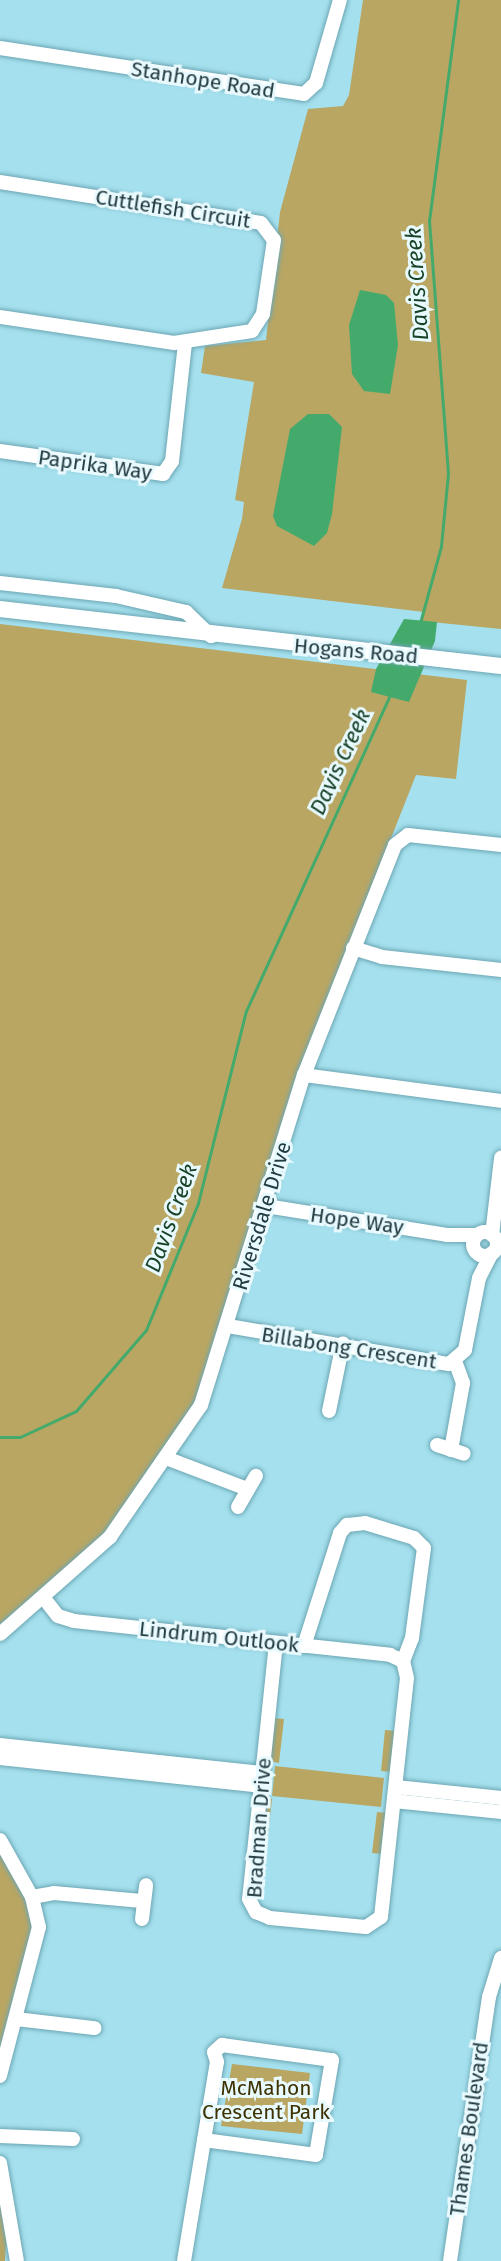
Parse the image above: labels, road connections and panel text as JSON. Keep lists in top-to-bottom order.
{
  "streets": {
    "street": [
      "Stanhope Road",
      "Cuttlefish Circuit",
      "Paprika Way",
      "Hogans Road",
      "Riversdale Drive",
      "Hope Way",
      "Billabong Crescent",
      "Lindrum Outlook",
      "Bradman Drive",
      "Thames Boulevard"
    ]
  },
  "crossings": [
    ["Cuttlefish Circuit", "Paprika Way"],
    ["Riversdale Drive", "Hope Way"],
    ["Riversdale Drive", "Billabong Crescent"],
    ["Riversdale Drive", "Lindrum Outlook"],
    ["Hope Way", "Billabong Crescent"],
    ["Lindrum Outlook", "Bradman Drive"]
  ],
  "water": ["Davis Creek"],
  "parks": ["McMahon Crescent Park"]
}
